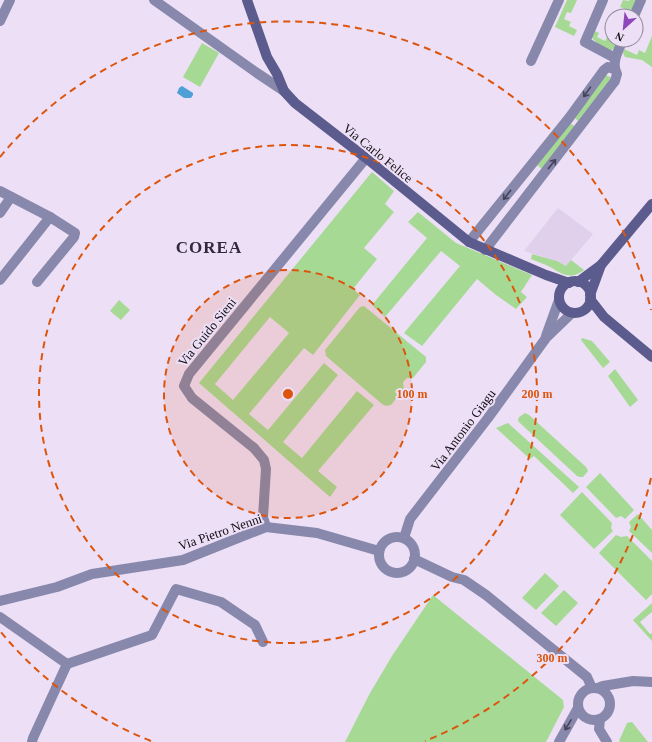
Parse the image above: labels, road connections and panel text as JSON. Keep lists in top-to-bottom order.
{
  "streets": {
    "main road": ["Via Carlo Felice"],
    "street": ["Via Guido Sieni", "Via Antonio Giagu", "Via Pietro Nenni"]
  },
  "crossings": [
    ["Via Carlo Felice", "Via Guido Sieni"],
    ["Via Carlo Felice", "Via Antonio Giagu"],
    ["Via Guido Sieni", "Via Pietro Nenni"],
    ["Via Antonio Giagu", "Via Pietro Nenni"]
  ],
  "districts": ["COREA"],
  "north": "bottom left",
  "rings": ["100 m", "200 m", "300 m"]
}
